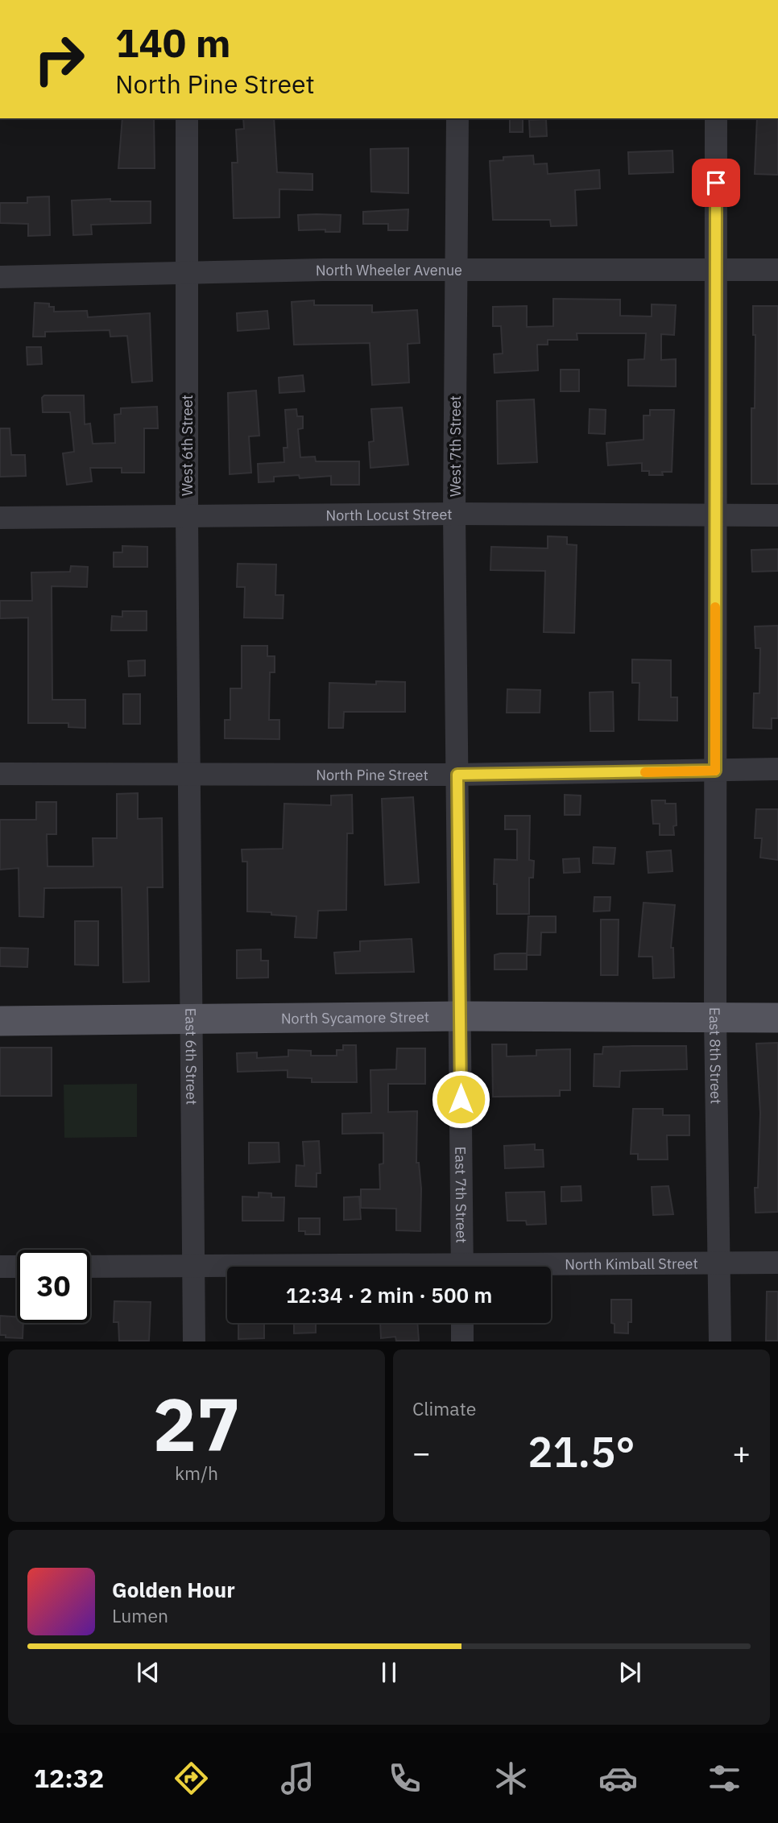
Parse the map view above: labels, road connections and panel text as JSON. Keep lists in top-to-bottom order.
{
  "streets": {
    "main road": ["North Sycamore Street"],
    "street": [
      "North Wheeler Avenue",
      "West 6th Street",
      "West 7th Street",
      "North Locust Street",
      "North Pine Street",
      "East 8th Street",
      "East 6th Street",
      "East 7th Street",
      "North Kimball Street"
    ]
  },
  "crossings": [
    ["North Wheeler Avenue", "West 6th Street"],
    ["North Wheeler Avenue", "West 7th Street"],
    ["North Wheeler Avenue", "East 8th Street"],
    ["West 6th Street", "North Locust Street"],
    ["West 6th Street", "North Pine Street"],
    ["West 6th Street", "East 6th Street"],
    ["West 7th Street", "North Locust Street"],
    ["West 7th Street", "North Pine Street"],
    ["West 7th Street", "East 7th Street"],
    ["North Locust Street", "East 8th Street"],
    ["North Pine Street", "East 8th Street"],
    ["North Pine Street", "East 6th Street"],
    ["North Pine Street", "East 7th Street"],
    ["North Sycamore Street", "East 8th Street"],
    ["North Sycamore Street", "East 6th Street"],
    ["North Sycamore Street", "East 7th Street"],
    ["East 8th Street", "North Kimball Street"],
    ["East 6th Street", "North Kimball Street"]
  ],
  "page": {
    "turn": ["140 m", "North Pine Street"],
    "limit": "30",
    "trip": "12:34 · 2 min · 500 m",
    "tile": [
      ["27", "km/h"],
      "Climate"
    ],
    "heat": ["−", "21.5°", "+"],
    "song": ["Golden Hour", "Lumen"],
    "tabs": "12:32"
  }
}
